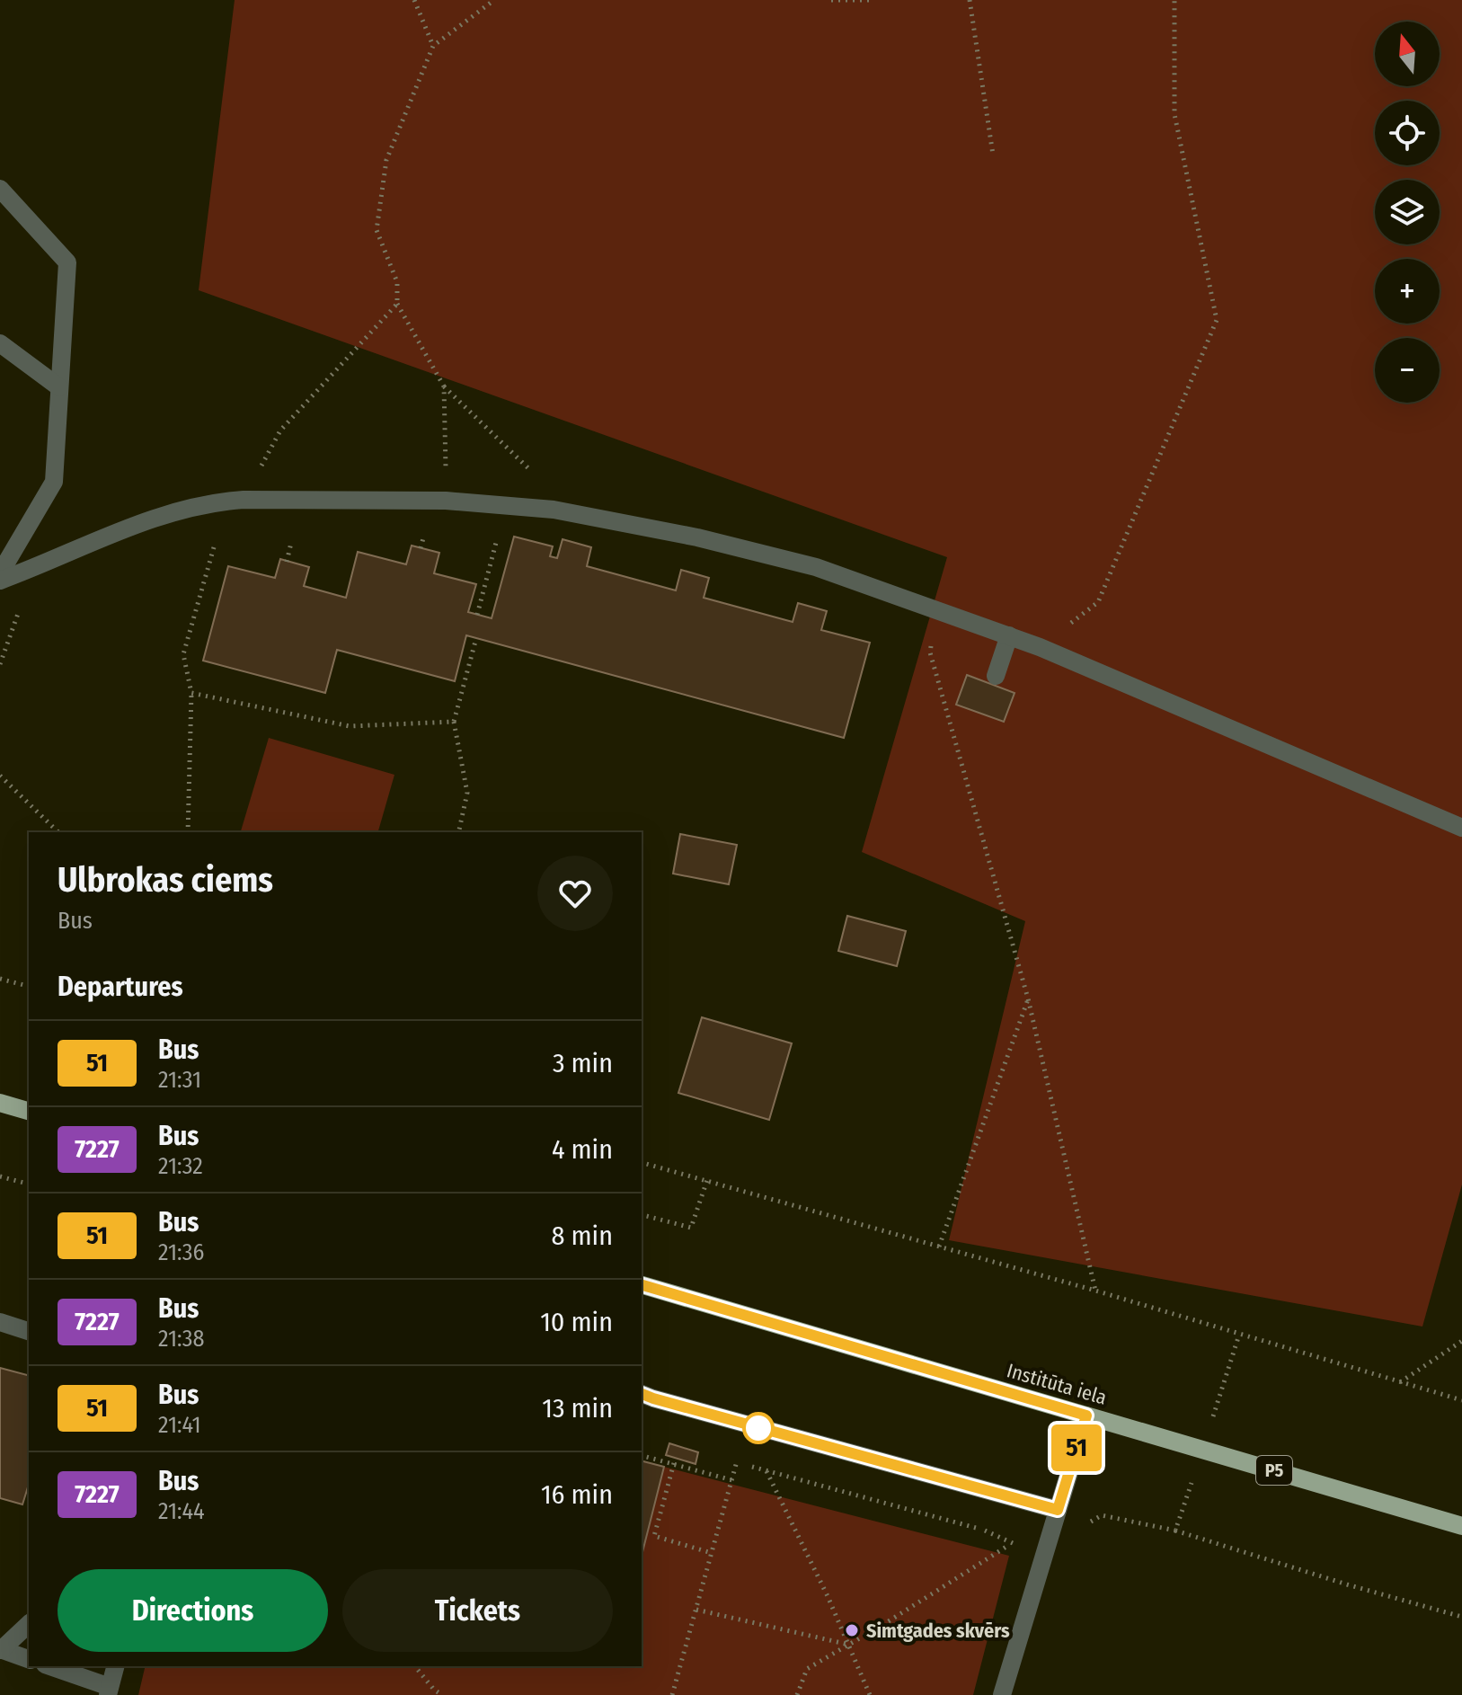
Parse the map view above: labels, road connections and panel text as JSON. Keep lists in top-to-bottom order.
{
  "streets": {
    "main road": ["Institūta iela", "P5"]
  },
  "places": ["Simtgades skvērs"],
  "lines": ["bus line 51"],
  "north": "top",
  "page": {
    "on_map": "51",
    "map_buttons": ["+", "−"],
    "heading": [
      ["Ulbrokas ciems", "Bus"],
      "Departures"
    ],
    "list": [
      {
        "mark": "51",
        "name": "Bus",
        "note": "21:31",
        "value": "3 min"
      },
      {
        "mark": "7227",
        "name": "Bus",
        "note": "21:32",
        "value": "4 min"
      },
      {
        "mark": "51",
        "name": "Bus",
        "note": "21:36",
        "value": "8 min"
      },
      {
        "mark": "7227",
        "name": "Bus",
        "note": "21:38",
        "value": "10 min"
      },
      {
        "mark": "51",
        "name": "Bus",
        "note": "21:41",
        "value": "13 min"
      },
      {
        "mark": "7227",
        "name": "Bus",
        "note": "21:44",
        "value": "16 min"
      }
    ],
    "buttons": ["Directions", "Tickets"]
  }
}
